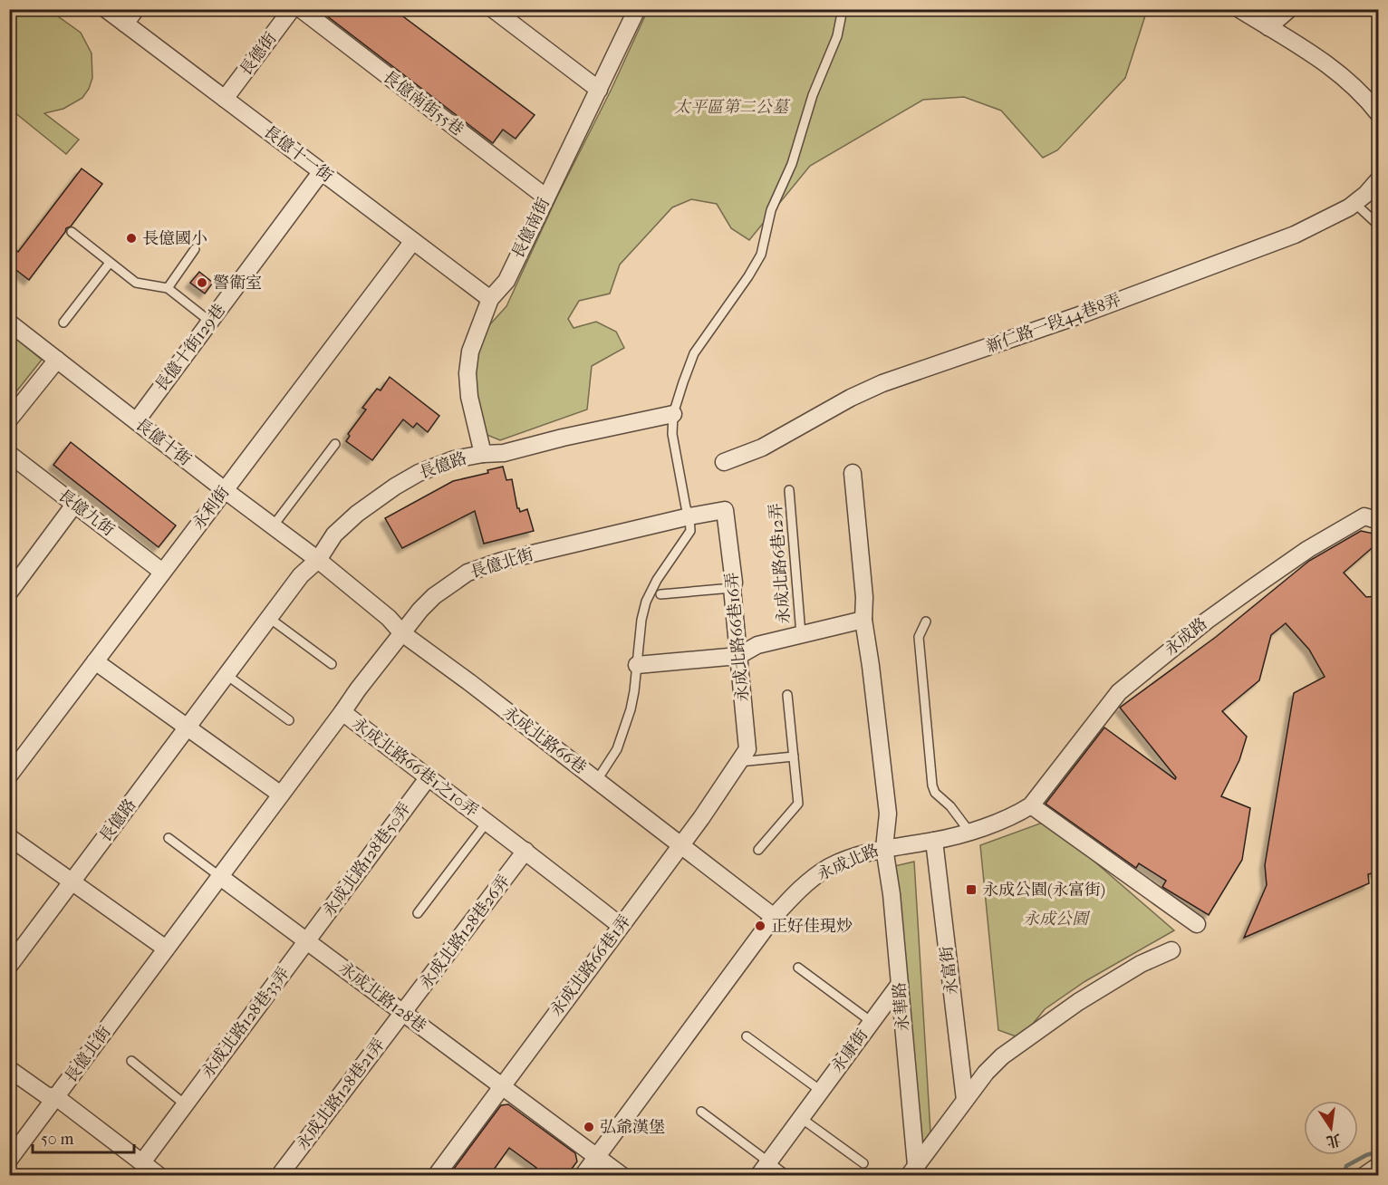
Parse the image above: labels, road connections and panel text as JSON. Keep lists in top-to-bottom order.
{
  "streets": {
    "street": [
      "長德街",
      "長億南街55巷",
      "長億十一街",
      "長億南街",
      "新仁路一段44巷8弄",
      "長億十街129巷",
      "長億十街",
      "長億路",
      "永利街",
      "長億九街",
      "長億北街",
      "永成北路66巷16弄",
      "永成路",
      "永成北路66巷",
      "永成北路66巷1之10弄",
      "永成北路128巷50弄",
      "永成北路",
      "永成北路128巷26弄",
      "永成北路66巷1弄",
      "永富街",
      "永成北路128巷",
      "永華路",
      "永成北路128巷33弄",
      "永康街",
      "永成北路128巷21弄"
    ],
    "lane": ["永成北路6巷12弄"]
  },
  "crossings": [
    ["長德街", "長億十一街"],
    ["長億南街55巷", "長億南街"],
    ["長億十一街", "長億南街"],
    ["長億十一街", "長億十街129巷"],
    ["長億十一街", "永利街"],
    ["長億南街", "長億路"],
    ["長億十街129巷", "長億十街"],
    ["長億十街", "長億路"],
    ["長億十街", "永利街"],
    ["長億十街", "永成北路66巷"],
    ["長億路", "永成北路66巷"],
    ["永利街", "長億九街"],
    ["長億北街", "永成北路66巷16弄"],
    ["長億北街", "永成北路66巷"],
    ["長億北街", "永成北路66巷1之10弄"],
    ["長億北街", "永成北路128巷"],
    ["永成北路66巷16弄", "永成北路66巷"],
    ["永成北路66巷16弄", "永成北路66巷1弄"],
    ["永成路", "永成北路"],
    ["永成路", "永富街"],
    ["永成路", "永華路"],
    ["永成北路66巷", "永成北路"],
    ["永成北路66巷", "永成北路66巷1弄"],
    ["永成北路66巷1之10弄", "永成北路128巷50弄"],
    ["永成北路66巷1之10弄", "永成北路128巷26弄"],
    ["永成北路66巷1之10弄", "永成北路66巷1弄"],
    ["永成北路128巷50弄", "永成北路128巷"],
    ["永成北路128巷50弄", "永成北路128巷33弄"],
    ["永成北路", "永成北路128巷"],
    ["永成北路", "永華路"],
    ["永成北路128巷26弄", "永成北路128巷"],
    ["永成北路128巷26弄", "永成北路128巷21弄"],
    ["永成北路66巷1弄", "永成北路128巷"],
    ["永成北路128巷", "永成北路128巷33弄"],
    ["永成北路128巷", "永成北路128巷21弄"],
    ["永華路", "永康街"]
  ],
  "parks": ["太平區第二公墓", "永成公園"],
  "places": {
    "other": [
      "長億國小",
      "警衛室",
      "正好佳現炒",
      "弘爺漢堡"
    ],
    "transit": ["永成公園(永富街)"]
  },
  "scale_bar": "50 m",
  "north": "bottom"
}
